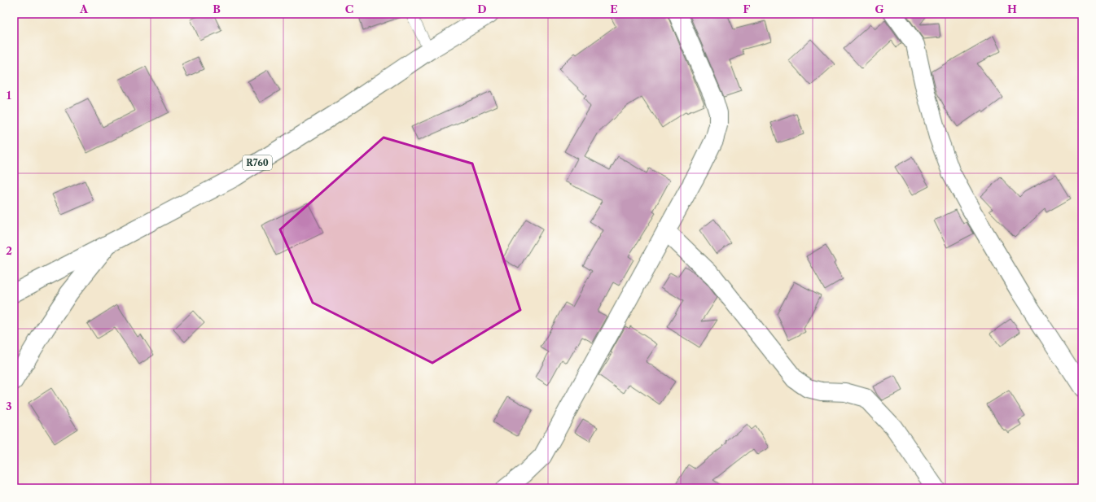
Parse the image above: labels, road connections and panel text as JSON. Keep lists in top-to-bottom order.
{
  "streets": {
    "street": ["R760"]
  },
  "grid": {
    "columns": [
      "A",
      "B",
      "C",
      "D",
      "E",
      "F",
      "G",
      "H"
    ],
    "rows": ["1", "2", "3"]
  }
}
